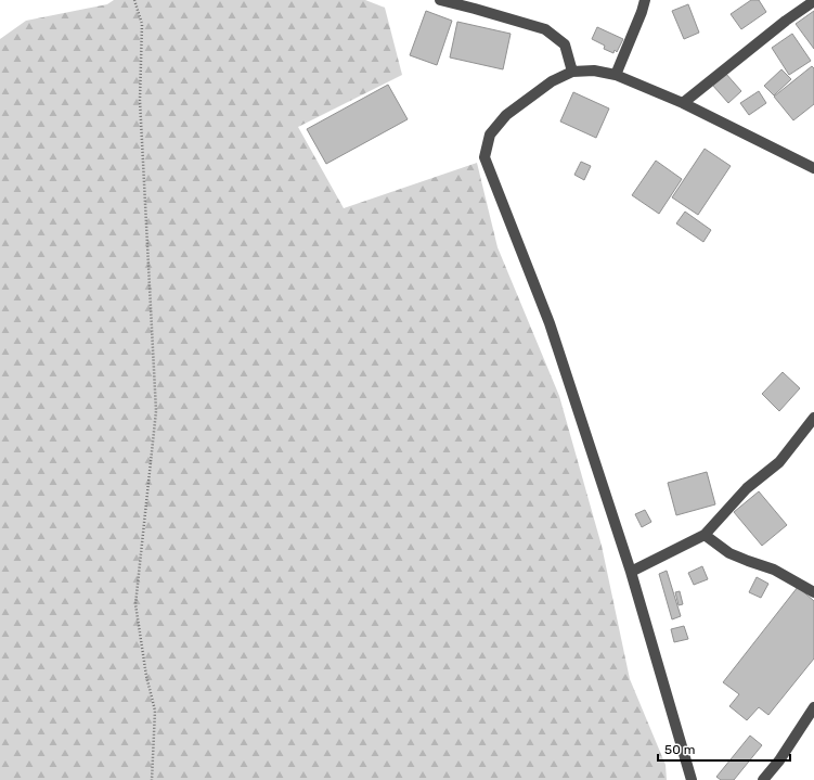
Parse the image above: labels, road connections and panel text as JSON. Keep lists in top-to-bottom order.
{
  "scale_bar": "50 m"
}
